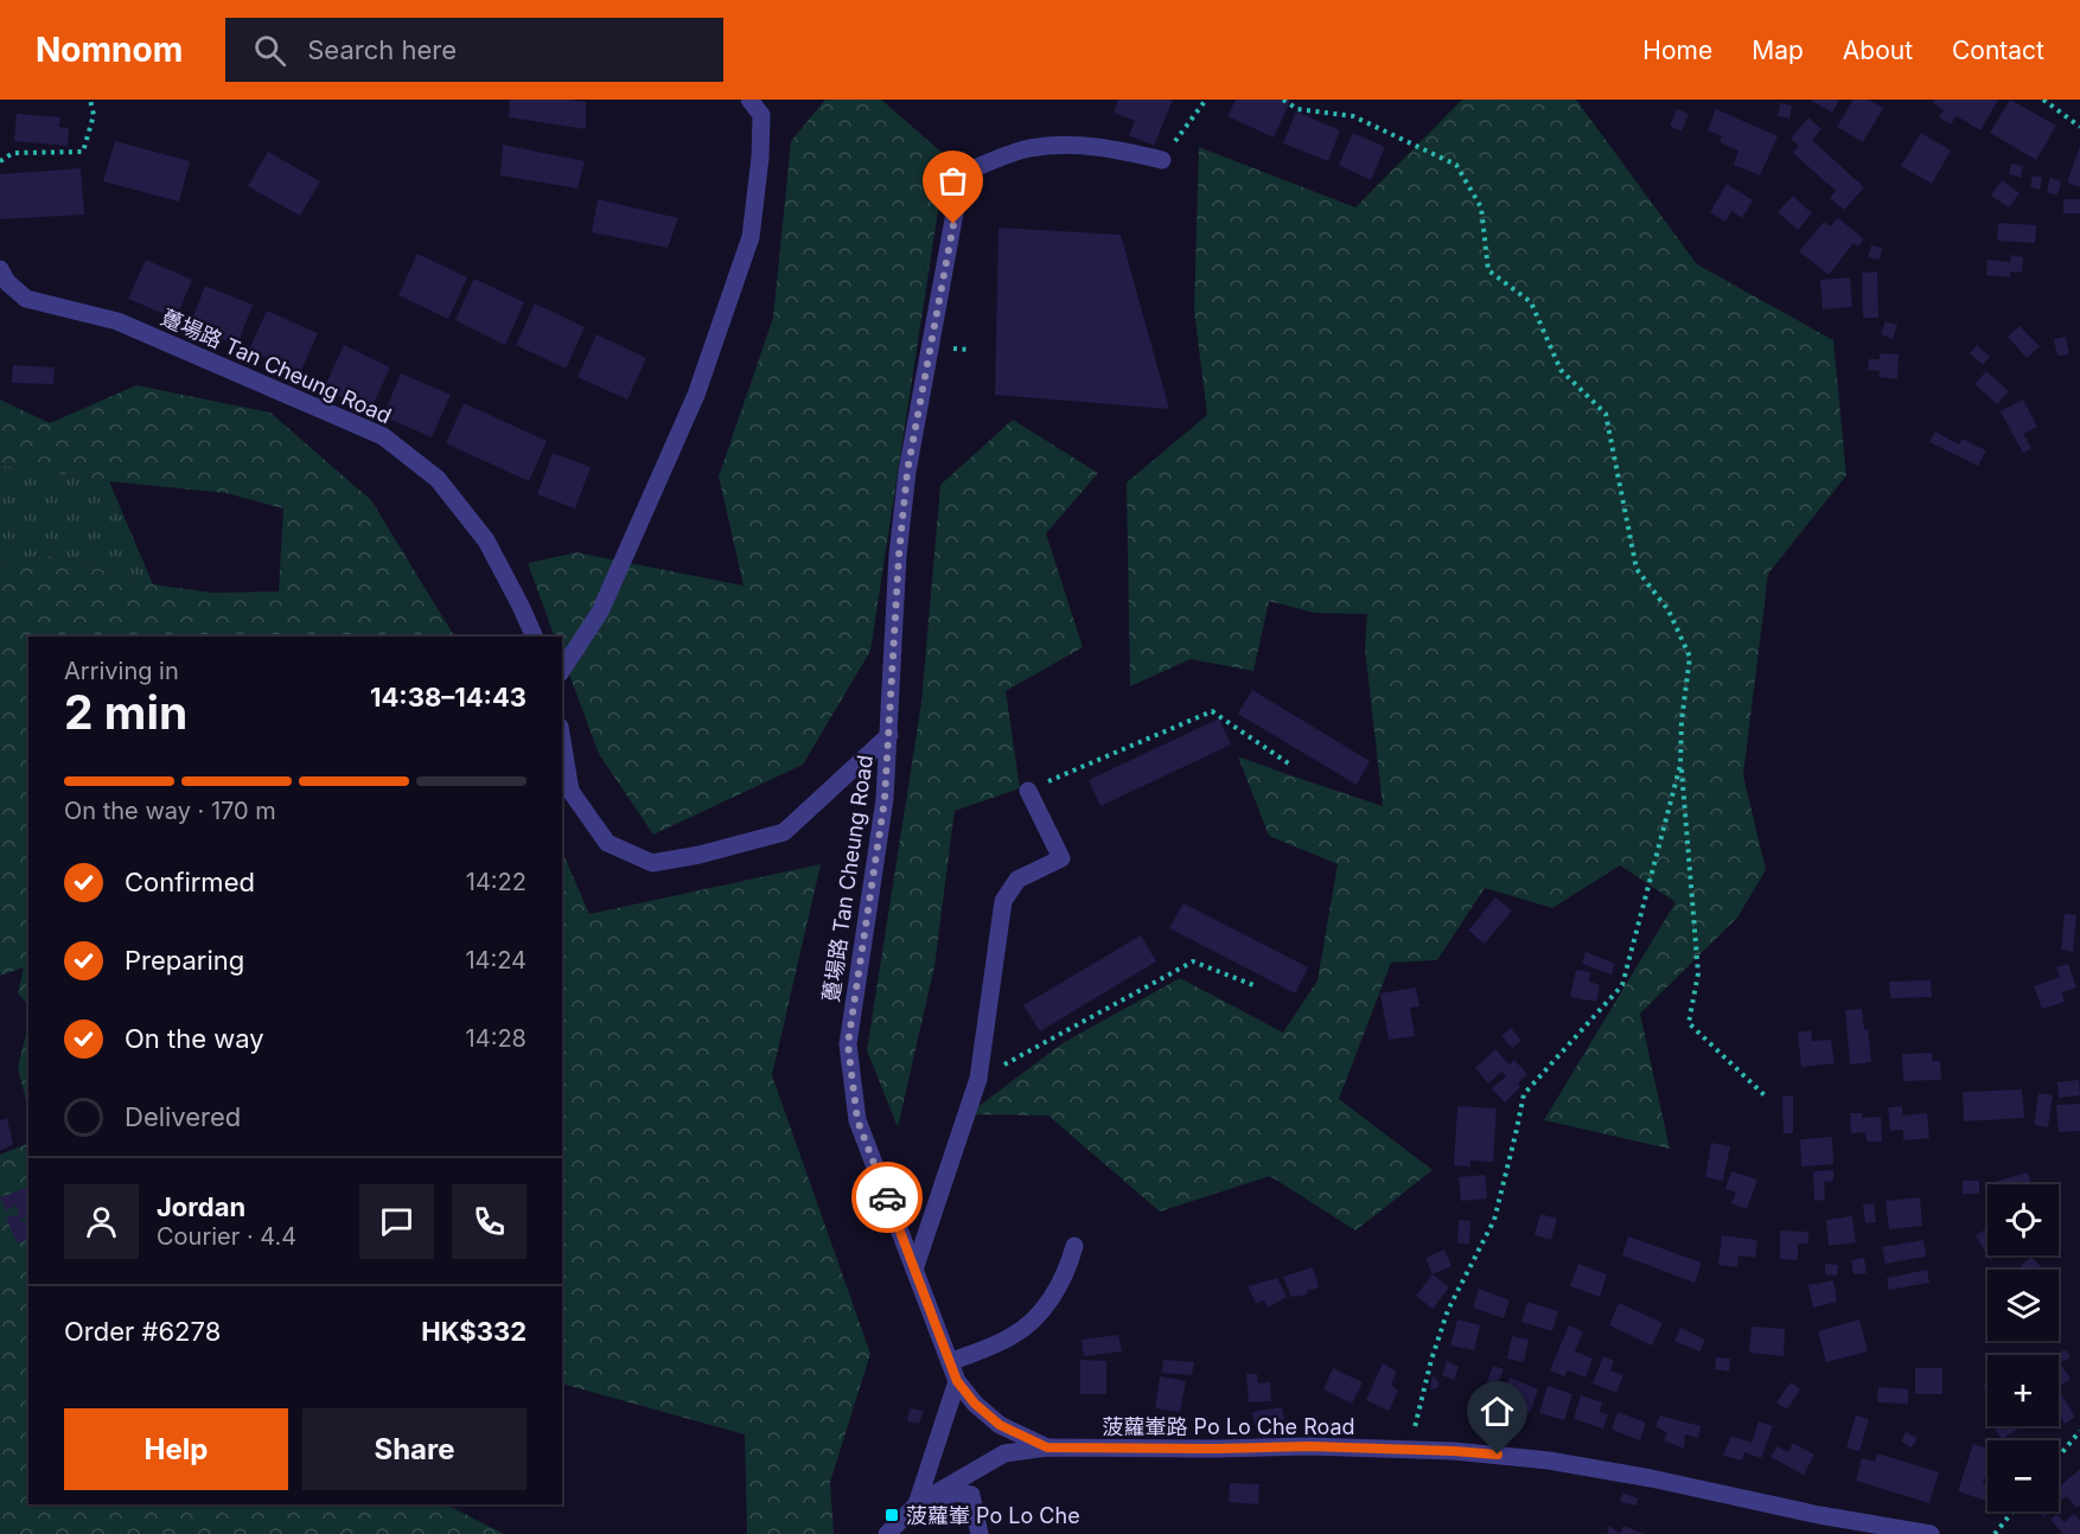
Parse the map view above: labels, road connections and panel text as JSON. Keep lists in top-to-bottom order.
{
  "streets": {
    "street": ["躉場路 Tan Cheung Road", "菠蘿輋路 Po Lo Che Road"]
  },
  "crossings": [
    ["躉場路 Tan Cheung Road", "菠蘿輋路 Po Lo Che Road"]
  ],
  "places": {
    "transit": ["菠蘿輋 Po Lo Che"]
  },
  "page": {
    "header": "Nomnom",
    "search": "Search here",
    "nav": [
      "Home",
      "Map",
      "About",
      "Contact"
    ],
    "heading": ["2 min", "Arriving in", "14:38–14:43"],
    "panel": [
      "Jordan",
      "Courier · 4.4",
      "Order #6278",
      "HK$332"
    ],
    "bar": "On the way · 170 m",
    "list": [
      ["Confirmed", "14:22"],
      ["Preparing", "14:24"],
      ["On the way", "14:28"],
      "Delivered"
    ],
    "map_buttons": ["+", "−"],
    "buttons": ["Help", "Share"]
  }
}
